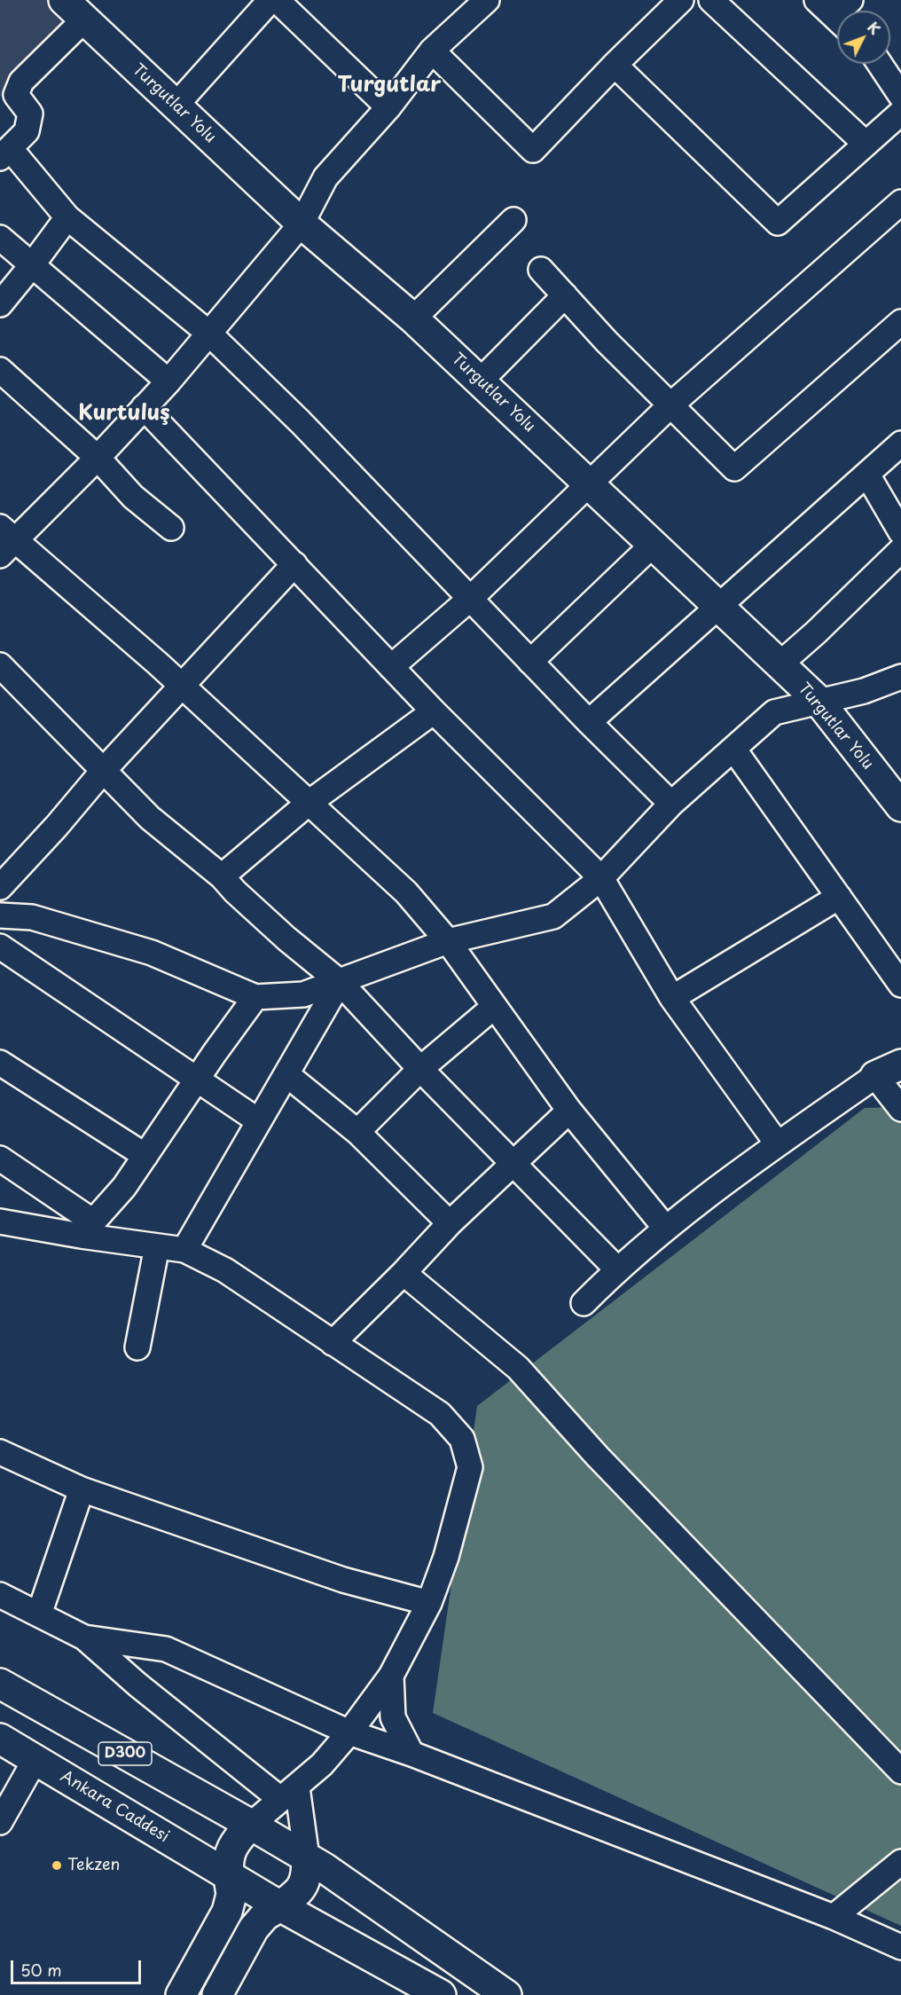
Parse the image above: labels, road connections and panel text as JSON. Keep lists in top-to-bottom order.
{
  "streets": {
    "main road": ["Turgutlar Yolu", "D300", "Ankara Caddesi"]
  },
  "crossings": [
    ["D300", "Ankara Caddesi"]
  ],
  "districts": ["Turgutlar", "Kurtuluş"],
  "places": ["Tekzen"],
  "scale_bar": "50 m",
  "north": "top right"
}
